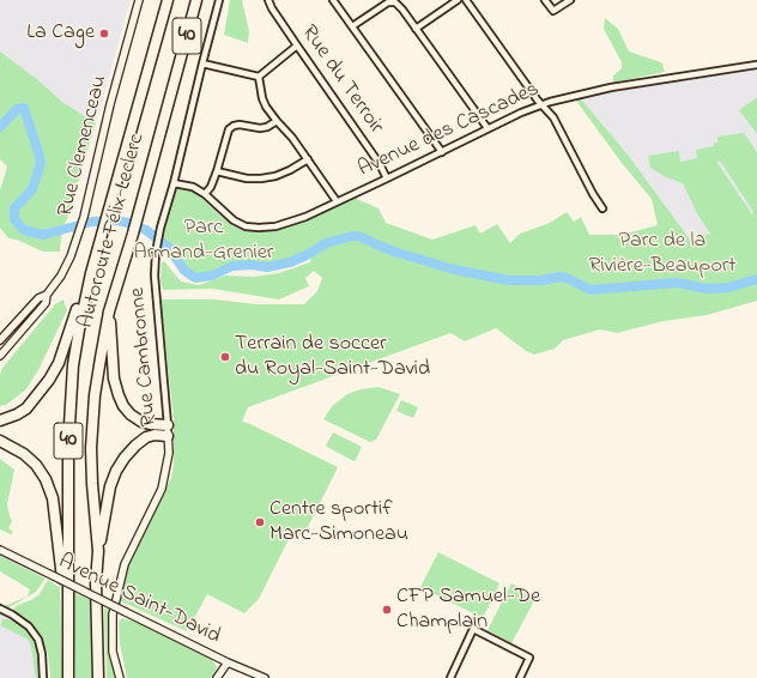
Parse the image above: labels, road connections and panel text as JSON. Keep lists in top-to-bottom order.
{
  "streets": {
    "highway": ["40", "Autoroute Félix-Leclerc"],
    "street": [
      "Rue du Terroir",
      "Avenue des Cascades",
      "Rue Clemenceau",
      "Rue Cambronne",
      "Avenue Saint-David"
    ]
  },
  "crossings": [
    ["Rue du Terroir", "Avenue des Cascades"],
    ["Avenue des Cascades", "Rue Cambronne"]
  ],
  "parks": ["Parc Armand-Grenier", "Parc de la Rivière-Beauport"],
  "places": [
    "La Cage",
    "Terrain de soccer du Royal-Saint-David",
    "Centre sportif Marc-Simoneau",
    "CFP Samuel-De Champlain"
  ]
}
